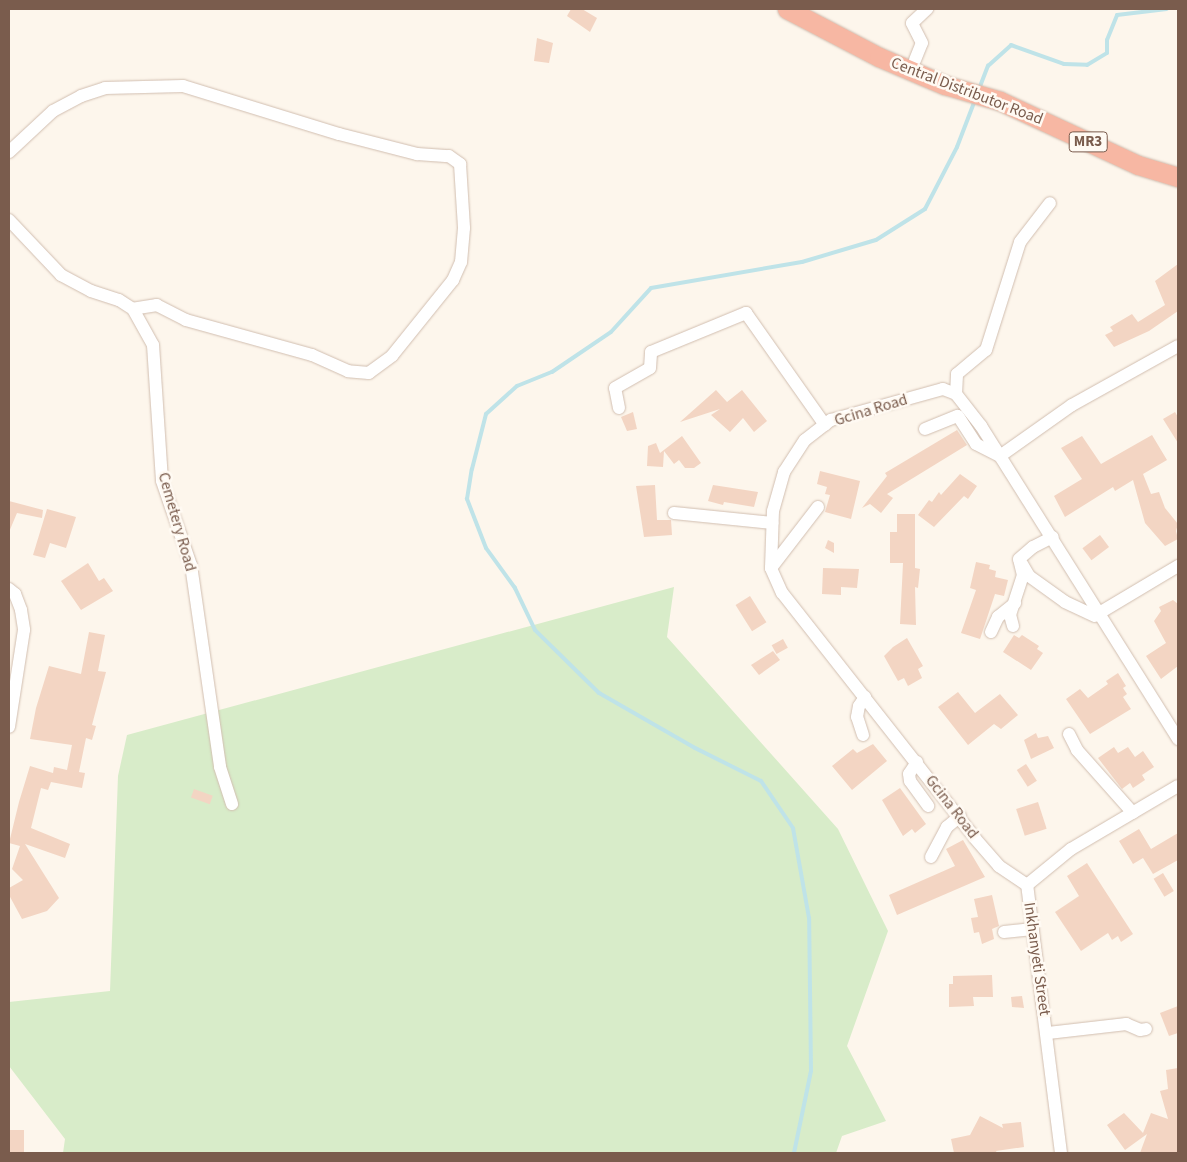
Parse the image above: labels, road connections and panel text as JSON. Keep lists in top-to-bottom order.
{
  "streets": {
    "highway": ["Central Distributor Road", "MR3"],
    "street": ["Gcina Road", "Cemetery Road", "Inkhanyeti Street"]
  },
  "crossings": [
    ["Gcina Road", "Inkhanyeti Street"]
  ]
}
